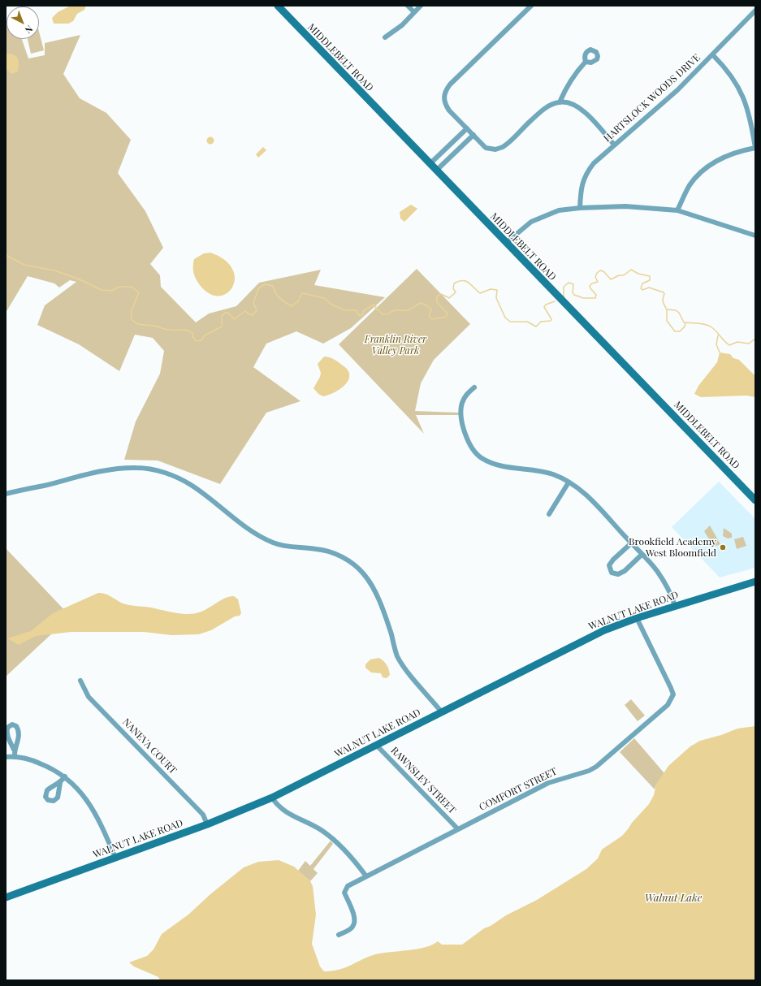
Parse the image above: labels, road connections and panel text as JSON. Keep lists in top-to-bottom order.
{
  "streets": {
    "street": [
      "MIDDLEBELT ROAD",
      "HARTSLOCK WOODS DRIVE",
      "WALNUT LAKE ROAD",
      "NANEVA COURT",
      "RAWNSLEY STREET",
      "COMFORT STREET"
    ]
  },
  "crossings": [
    ["WALNUT LAKE ROAD", "NANEVA COURT"],
    ["WALNUT LAKE ROAD", "RAWNSLEY STREET"],
    ["WALNUT LAKE ROAD", "COMFORT STREET"],
    ["RAWNSLEY STREET", "COMFORT STREET"]
  ],
  "water": ["Walnut Lake"],
  "parks": ["Franklin River Valley Park"],
  "places": ["Brookfield Academy West Bloomfield"],
  "north": "bottom right"
}
